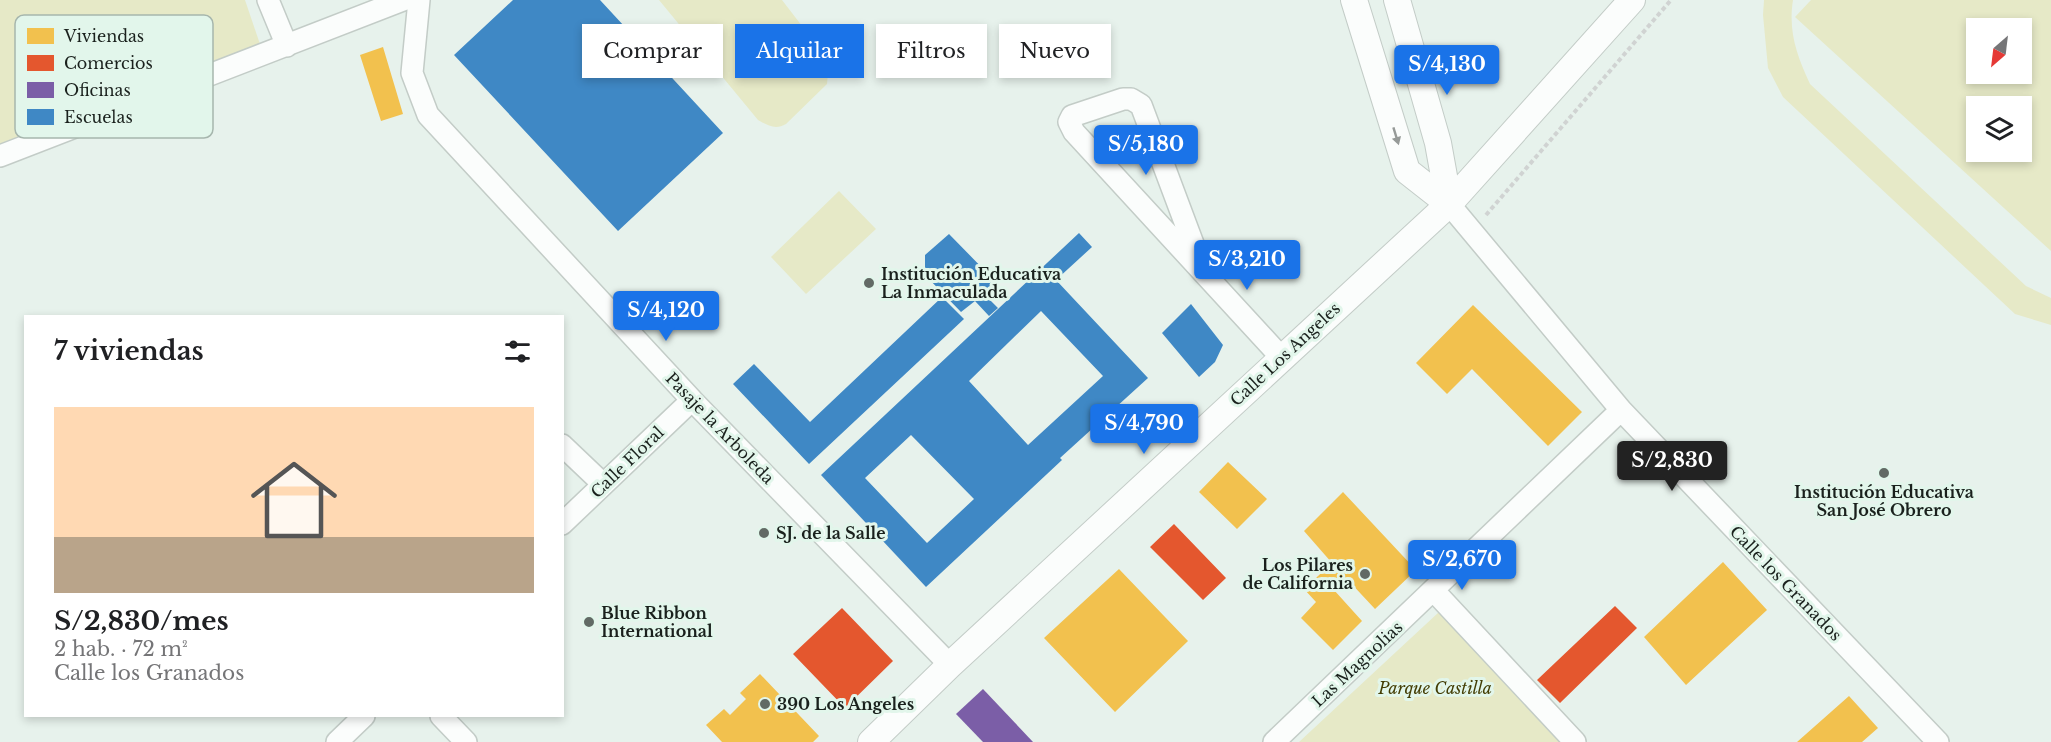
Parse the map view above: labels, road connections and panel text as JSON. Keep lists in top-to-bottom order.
{
  "streets": {
    "street": [
      "Calle Los Angeles",
      "Pasaje la Arboleda",
      "Calle Floral",
      "Calle los Granados",
      "Las Magnolias"
    ]
  },
  "crossings": [
    ["Calle Los Angeles", "Pasaje la Arboleda"],
    ["Calle Los Angeles", "Calle los Granados"],
    ["Pasaje la Arboleda", "Calle Floral"],
    ["Calle los Granados", "Las Magnolias"]
  ],
  "parks": ["Parque Castilla"],
  "places": [
    "Institución Educativa La Inmaculada",
    "Institución Educativa San José Obrero",
    "SJ. de la Salle",
    "Los Pilares de California",
    "Blue Ribbon International",
    "390 Los Angeles"
  ],
  "legend": [
    "Viviendas",
    "Comercios",
    "Oficinas",
    "Escuelas"
  ],
  "north": "bottom left",
  "page": {
    "chip": [
      "Comprar",
      "Alquilar",
      "Filtros",
      "Nuevo"
    ],
    "price": [
      "S/4,130",
      "S/5,180",
      "S/3,210",
      "S/4,120",
      "S/4,790",
      "S/2,830",
      "S/2,670"
    ],
    "heading": "7 viviendas",
    "list": [
      {
        "name": "S/2,830/mes",
        "note": "2 hab. · 72 m² · Calle los Granados"
      }
    ]
  }
}
